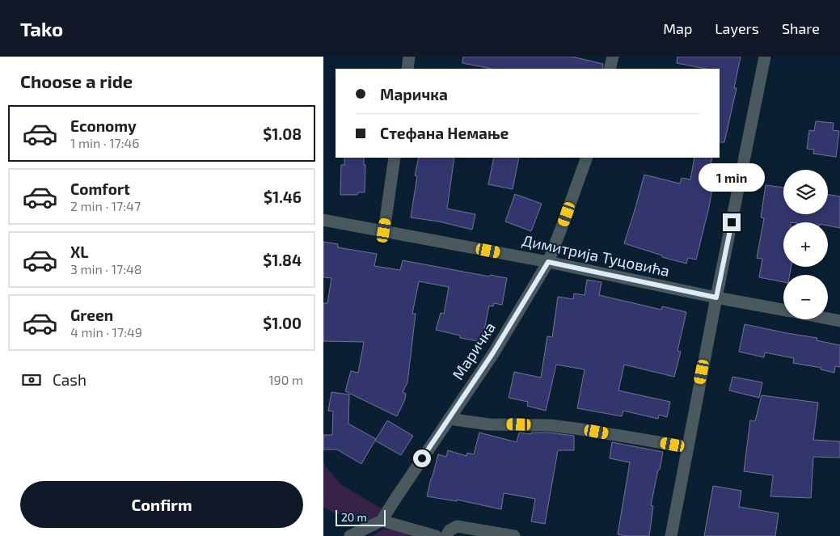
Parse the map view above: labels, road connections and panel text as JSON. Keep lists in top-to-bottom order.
{
  "streets": {
    "street": ["Димитрија Туцовића", "Маричка"]
  },
  "crossings": [
    ["Димитрија Туцовића", "Маричка"]
  ],
  "scale_bar": "20 m",
  "page": {
    "header": "Tako",
    "nav": ["Map", "Layers", "Share"],
    "heading": "Choose a ride",
    "banner": ["Маричка", "Стефана Немање"],
    "list": [
      {
        "name": "Economy",
        "note": "1 min · 17:46",
        "value": "$1.08"
      },
      {
        "name": "Comfort",
        "note": "2 min · 17:47",
        "value": "$1.46"
      },
      {
        "name": "XL",
        "note": "3 min · 17:48",
        "value": "$1.84"
      },
      {
        "name": "Green",
        "note": "4 min · 17:49",
        "value": "$1.00"
      }
    ],
    "bubble": "1 min",
    "map_buttons": ["+", "−"],
    "pay": ["Cash", "190 m"],
    "buttons": "Confirm",
    "scale": "20 m"
  }
}
